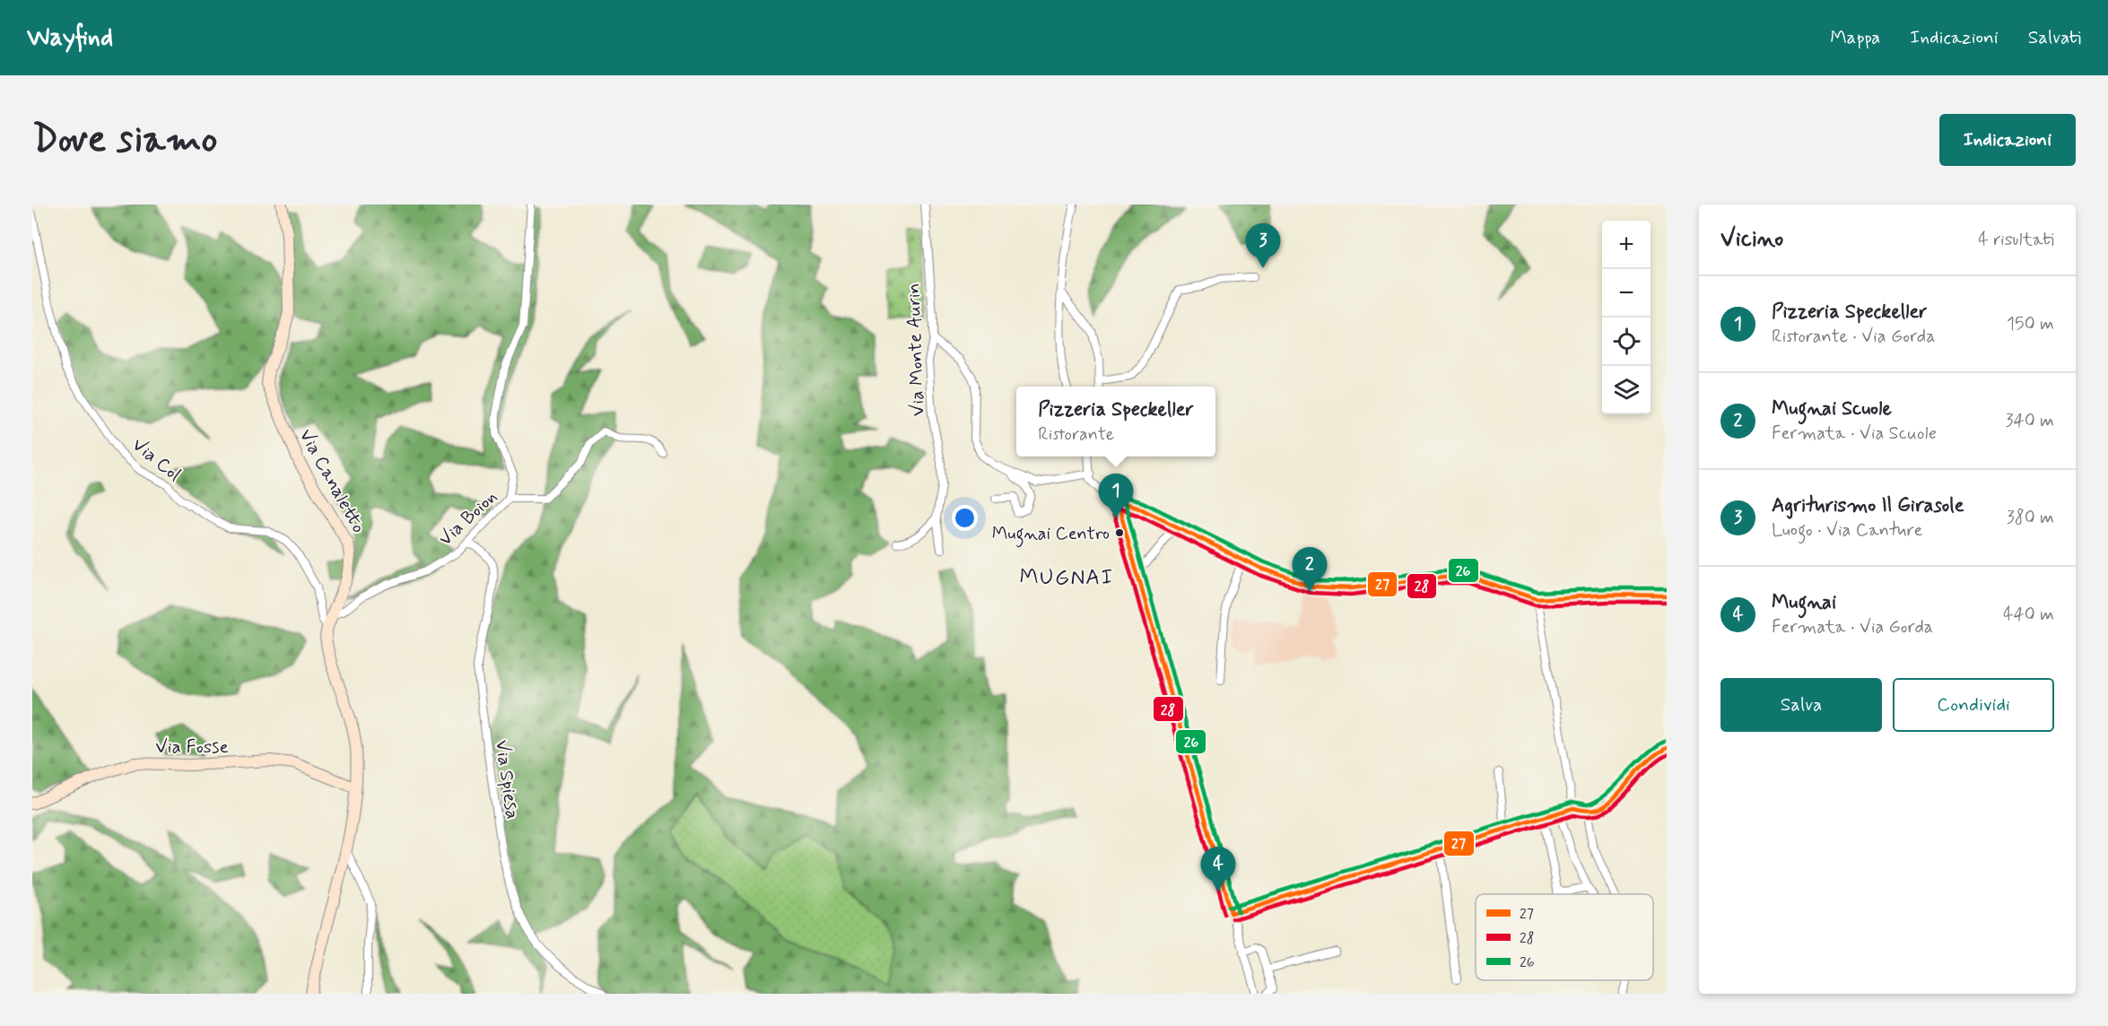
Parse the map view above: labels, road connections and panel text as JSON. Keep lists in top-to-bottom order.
{
  "streets": {
    "street": [
      "Via Monte Aurin",
      "Via Col",
      "Via Canaletto",
      "Via Boion",
      "Via Fosse",
      "Via Spiesa"
    ]
  },
  "crossings": [
    ["Via Col", "Via Canaletto"],
    ["Via Canaletto", "Via Boion"],
    ["Via Canaletto", "Via Fosse"],
    ["Via Boion", "Via Spiesa"]
  ],
  "districts": ["MUGNAI"],
  "places": ["Mugnai Centro"],
  "lines": ["transit line 26", "transit line 27", "transit line 28"],
  "legend": ["27", "28", "26"],
  "page": {
    "header": "Wayfind",
    "nav": ["Mappa", "Indicazioni", "Salvati"],
    "buttons": [
      "Indicazioni",
      ["Salva", "Condividi"]
    ],
    "title": "Dove siamo",
    "heading": ["Vicino", "4 risultati"],
    "map_buttons": ["+", "−"],
    "pins": [
      "3",
      "1",
      "2",
      "4"
    ],
    "list": [
      {
        "mark": "1",
        "name": "Pizzeria Speckeller",
        "note": "Ristorante · Via Gorda",
        "value": "150 m"
      },
      {
        "mark": "2",
        "name": "Mugnai Scuole",
        "note": "Fermata · Via Scuole",
        "value": "340 m"
      },
      {
        "mark": "3",
        "name": "Agriturismo Il Girasole",
        "note": "Luogo · Via Canture",
        "value": "380 m"
      },
      {
        "mark": "4",
        "name": "Mugnai",
        "note": "Fermata · Via Gorda",
        "value": "440 m"
      }
    ],
    "popup": ["Pizzeria Speckeller", "Ristorante"]
  }
}
